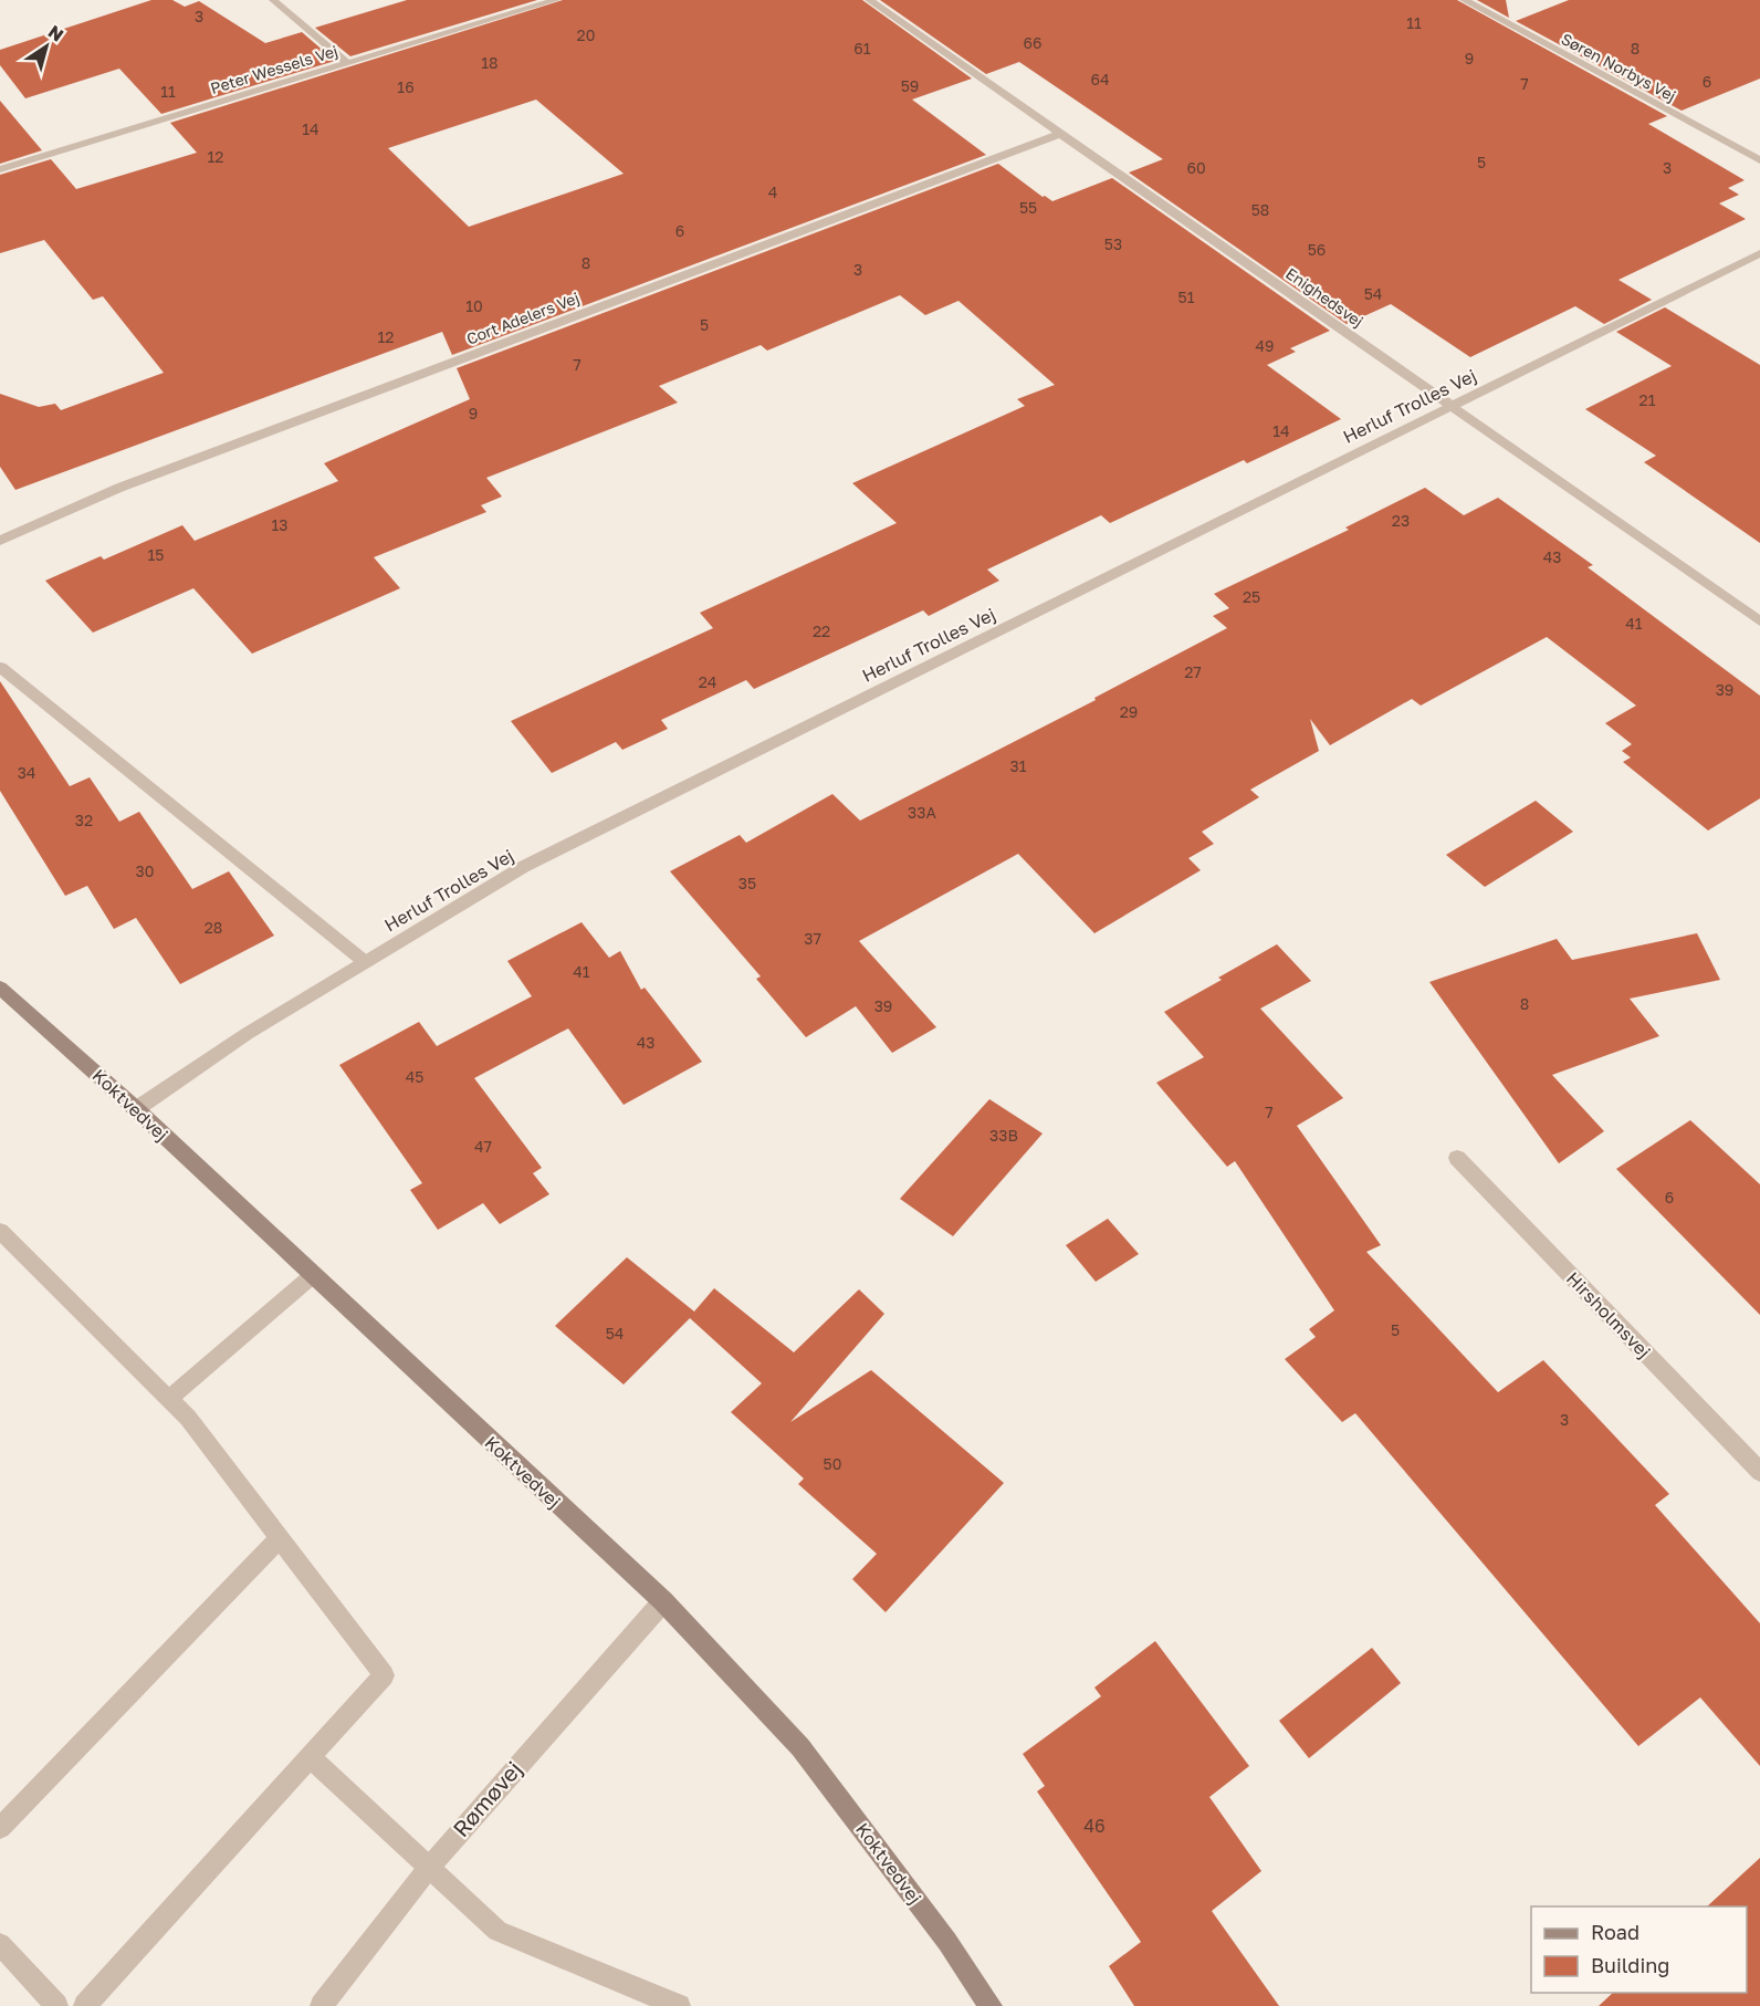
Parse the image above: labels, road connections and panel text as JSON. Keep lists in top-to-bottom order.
{
  "streets": {
    "street": [
      "Søren Norbys Vej",
      "Peter Wessels Vej",
      "Enighedsvej",
      "Cort Adelers Vej",
      "Herluf Trolles Vej",
      "Koktvedvej",
      "Hirsholmsvej",
      "Rømøvej"
    ]
  },
  "crossings": [
    ["Enighedsvej", "Cort Adelers Vej"],
    ["Enighedsvej", "Herluf Trolles Vej"],
    ["Herluf Trolles Vej", "Koktvedvej"],
    ["Koktvedvej", "Rømøvej"]
  ],
  "house_numbers": [
    "3",
    "11",
    "20",
    "66",
    "61",
    "8",
    "9",
    "18",
    "64",
    "6",
    "7",
    "59",
    "16",
    "11",
    "14",
    "12",
    "5",
    "60",
    "3",
    "4",
    "55",
    "58",
    "6",
    "53",
    "56",
    "8",
    "3",
    "54",
    "51",
    "10",
    "5",
    "12",
    "49",
    "7",
    "21",
    "9",
    "14",
    "23",
    "13",
    "15",
    "43",
    "25",
    "41",
    "22",
    "27",
    "24",
    "39",
    "29",
    "31",
    "34",
    "33A",
    "32",
    "30",
    "35",
    "28",
    "37",
    "41",
    "8",
    "39",
    "43",
    "45",
    "7",
    "33B",
    "47",
    "6",
    "5",
    "54",
    "3",
    "50",
    "46"
  ],
  "legend": ["Road", "Building"],
  "north": "top right"
}
